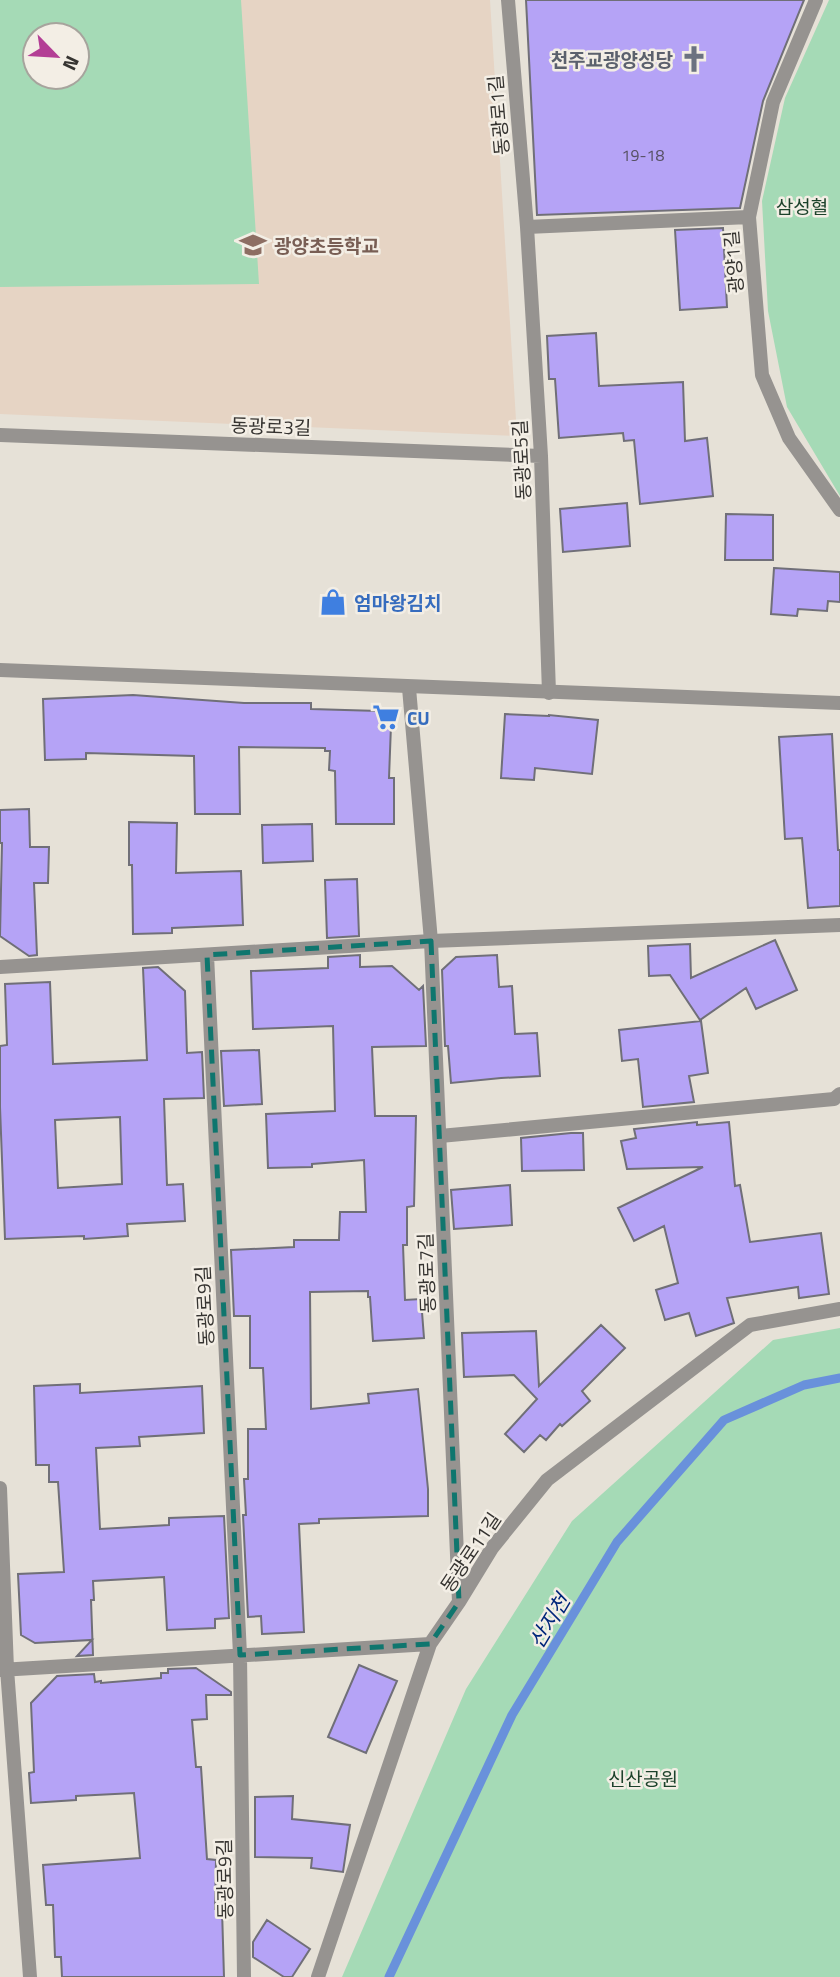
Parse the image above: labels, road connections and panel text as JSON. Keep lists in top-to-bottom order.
{
  "streets": {
    "street": [
      "동광로1길",
      "광양1길",
      "동광로3길",
      "동광로5길",
      "동광로7길",
      "동광로9길",
      "동광로11길"
    ]
  },
  "crossings": [
    ["동광로1길", "동광로5길"],
    ["동광로3길", "동광로5길"],
    ["동광로7길", "동광로11길"]
  ],
  "water": ["산지천"],
  "parks": ["삼성혈", "신산공원"],
  "places": {
    "church": ["천주교광양성당"],
    "school or university": ["광양초등학교"],
    "shop": ["엄마왕김치"],
    "supermarket": ["CU"]
  },
  "house_numbers": ["19-18"],
  "north": "bottom right"
}
